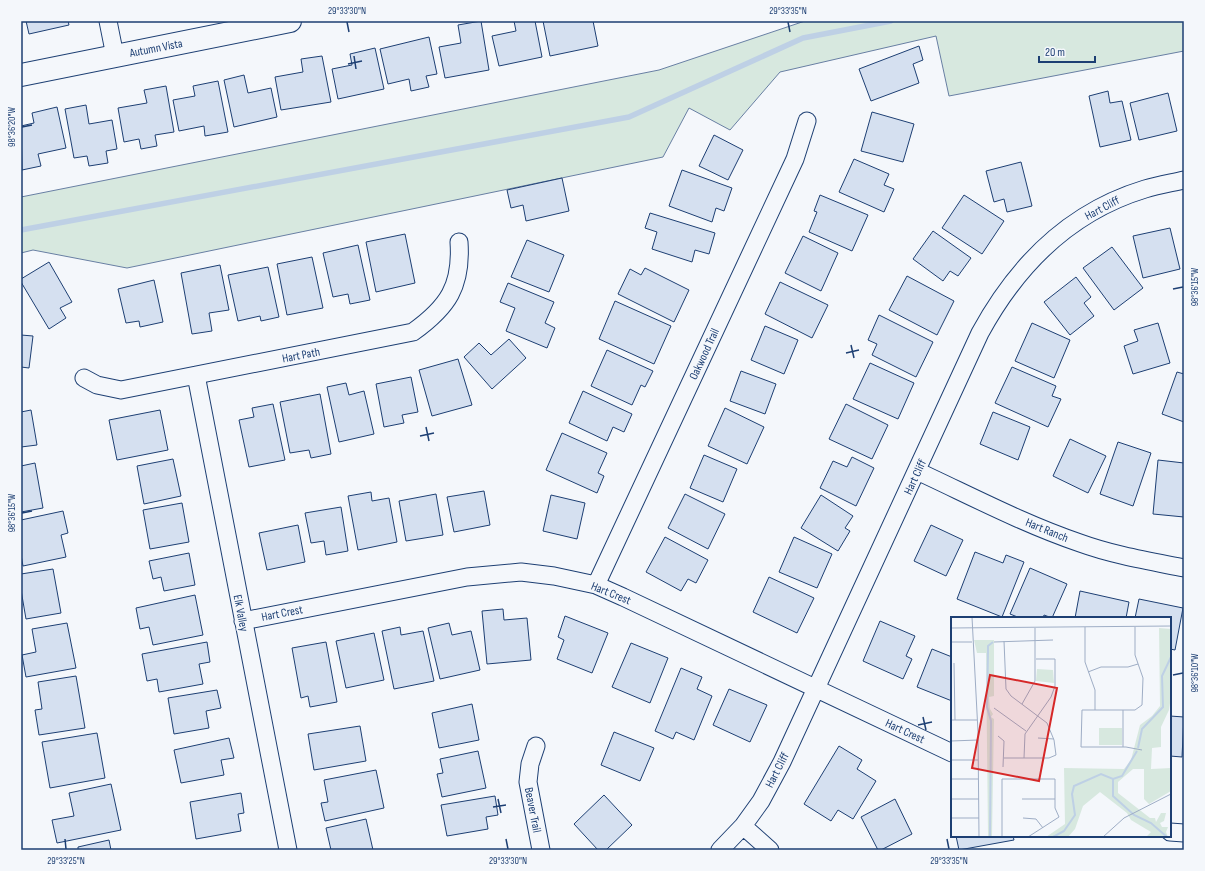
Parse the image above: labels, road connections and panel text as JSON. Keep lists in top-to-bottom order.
{
  "streets": {
    "street": [
      "Autumn Vista",
      "Hart Cliff",
      "Oakwood Trail",
      "Hart Path",
      "Hart Ranch",
      "Hart Crest",
      "Elk Valley",
      "Beaver Trail"
    ]
  },
  "crossings": [
    ["Hart Cliff", "Hart Ranch"],
    ["Hart Cliff", "Hart Crest"],
    ["Oakwood Trail", "Hart Crest"],
    ["Hart Path", "Elk Valley"],
    ["Hart Crest", "Elk Valley"]
  ],
  "scale_bar": "20 m",
  "coordinates": [
    "29°33'30\"N",
    "29°33'35\"N",
    "98°36'20\"W",
    "98°36'15\"W",
    "98°36'10\"W",
    "29°33'25\"N"
  ]
}
